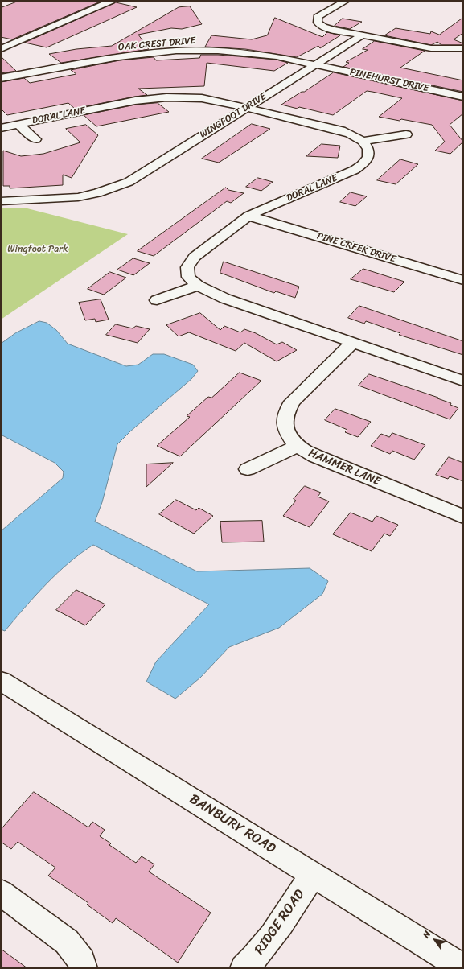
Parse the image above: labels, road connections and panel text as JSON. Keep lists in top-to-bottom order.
{
  "streets": {
    "street": [
      "OAK CREST DRIVE",
      "PINEHURST DRIVE",
      "DORAL LANE",
      "WINGFOOT DRIVE",
      "PINE CREEK DRIVE",
      "HAMMER LANE",
      "BANBURY ROAD",
      "RIDGE ROAD"
    ]
  },
  "crossings": [
    ["OAK CREST DRIVE", "PINEHURST DRIVE"],
    ["OAK CREST DRIVE", "WINGFOOT DRIVE"],
    ["PINEHURST DRIVE", "WINGFOOT DRIVE"],
    ["DORAL LANE", "WINGFOOT DRIVE"],
    ["DORAL LANE", "PINE CREEK DRIVE"],
    ["DORAL LANE", "HAMMER LANE"],
    ["BANBURY ROAD", "RIDGE ROAD"]
  ],
  "parks": ["Wingfoot Park"],
  "north": "top left"
}
